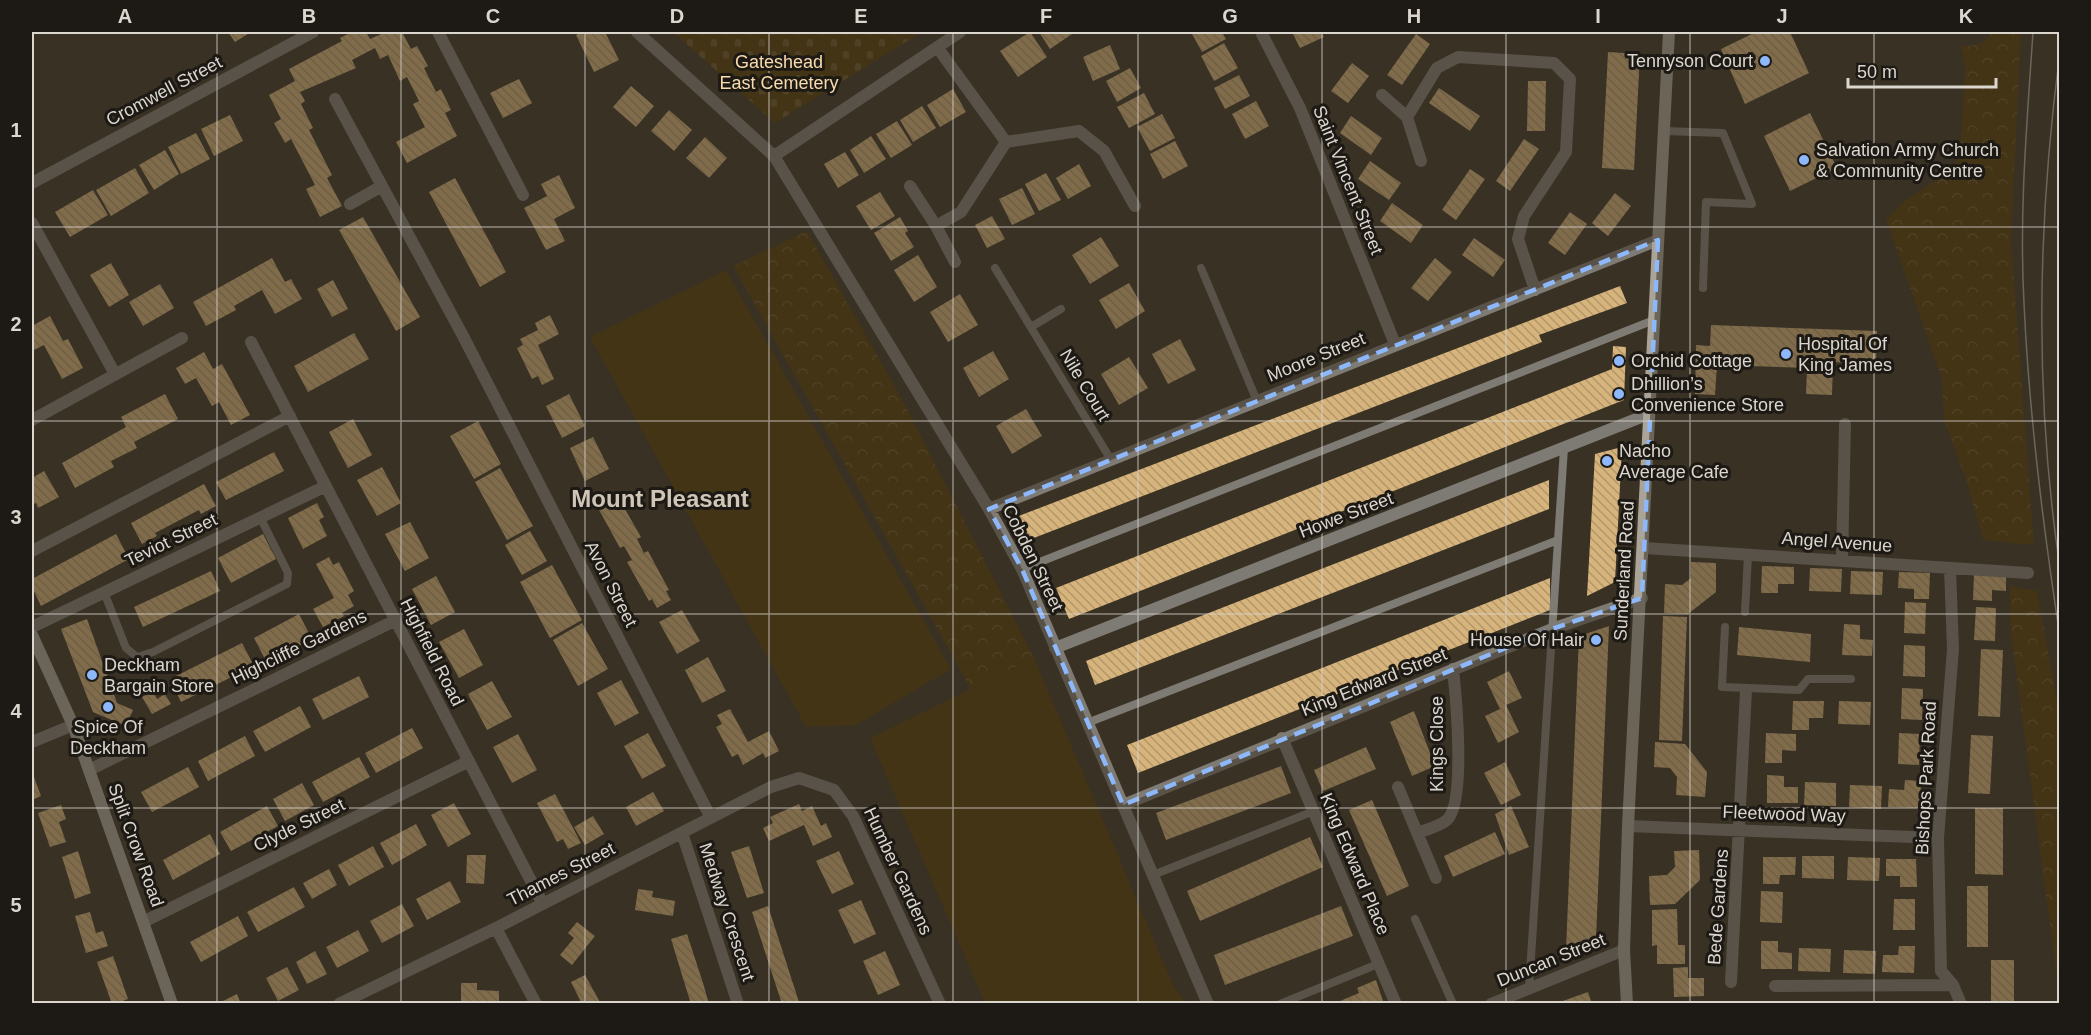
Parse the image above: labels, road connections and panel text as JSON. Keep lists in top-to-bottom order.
{
  "streets": {
    "main road": ["Sunderland Road", "Split Crow Road"],
    "street": [
      "Cromwell Street",
      "Saint Vincent Street",
      "Moore Street",
      "Howe Street",
      "Teviot Street",
      "Angel Avenue",
      "Cobden Street",
      "Avon Street",
      "Highcliffe Gardens",
      "Highfield Road",
      "King Edward Street",
      "Kings Close",
      "Bishops Park Road",
      "Fleetwood Way",
      "Clyde Street",
      "King Edward Place",
      "Humber Gardens",
      "Thames Street",
      "Bede Gardens",
      "Medway Crescent",
      "Duncan Street"
    ],
    "lane": ["Nile Court"]
  },
  "crossings": [
    ["Saint Vincent Street", "Moore Street"],
    ["Moore Street", "Nile Court"],
    ["Moore Street", "Cobden Street"],
    ["Moore Street", "Sunderland Road"],
    ["Howe Street", "Cobden Street"],
    ["Howe Street", "Sunderland Road"],
    ["Teviot Street", "Highfield Road"],
    ["Angel Avenue", "Sunderland Road"],
    ["Angel Avenue", "Bishops Park Road"],
    ["Cobden Street", "King Edward Street"],
    ["Sunderland Road", "King Edward Street"],
    ["Sunderland Road", "Fleetwood Way"],
    ["Sunderland Road", "Duncan Street"],
    ["Avon Street", "Thames Street"],
    ["Highcliffe Gardens", "Highfield Road"],
    ["Highcliffe Gardens", "Split Crow Road"],
    ["Highfield Road", "Clyde Street"],
    ["Highfield Road", "Thames Street"],
    ["King Edward Street", "Kings Close"],
    ["King Edward Street", "King Edward Place"],
    ["Bishops Park Road", "Fleetwood Way"],
    ["Fleetwood Way", "Bede Gardens"],
    ["Clyde Street", "Split Crow Road"],
    ["Humber Gardens", "Thames Street"],
    ["Thames Street", "Medway Crescent"]
  ],
  "districts": ["Mount Pleasant"],
  "parks": ["Gateshead East Cemetery"],
  "places": [
    "Tennyson Court",
    "Salvation Army Church & Community Centre",
    "Hospital Of King James",
    "Orchid Cottage",
    "Dhillion’s Convenience Store",
    "Nacho Average Cafe",
    "House Of Hair",
    "Deckham Bargain Store",
    "Spice Of Deckham"
  ],
  "scale_bar": "50 m",
  "grid": {
    "columns": [
      "A",
      "B",
      "C",
      "D",
      "E",
      "F",
      "G",
      "H",
      "I",
      "J",
      "K"
    ],
    "rows": [
      "1",
      "2",
      "3",
      "4",
      "5"
    ]
  }
}
